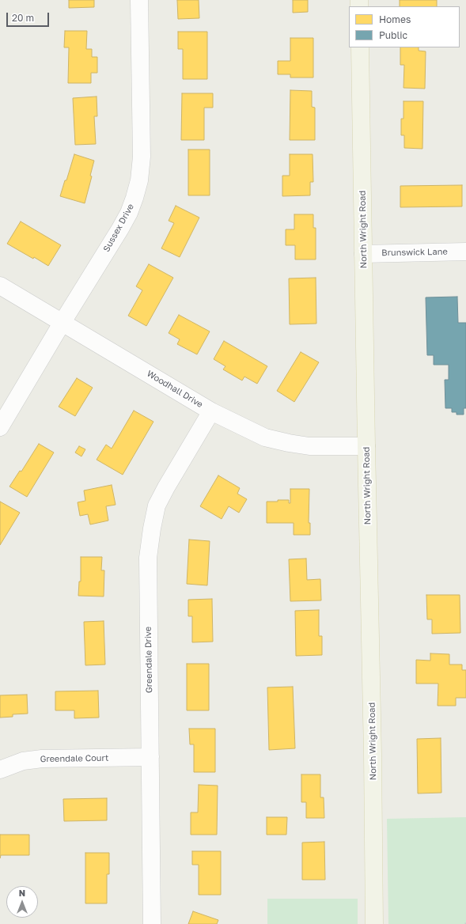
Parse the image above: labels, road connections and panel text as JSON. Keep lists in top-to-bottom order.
{
  "streets": {
    "main road": ["North Wright Road"],
    "street": [
      "Sussex Drive",
      "Brunswick Lane",
      "Woodhall Drive",
      "Greendale Drive",
      "Greendale Court"
    ]
  },
  "crossings": [
    ["Sussex Drive", "Woodhall Drive"],
    ["North Wright Road", "Brunswick Lane"],
    ["North Wright Road", "Woodhall Drive"],
    ["Woodhall Drive", "Greendale Drive"],
    ["Greendale Drive", "Greendale Court"]
  ],
  "legend": ["Homes", "Public"],
  "scale_bar": "20 m",
  "north": "top"
}
